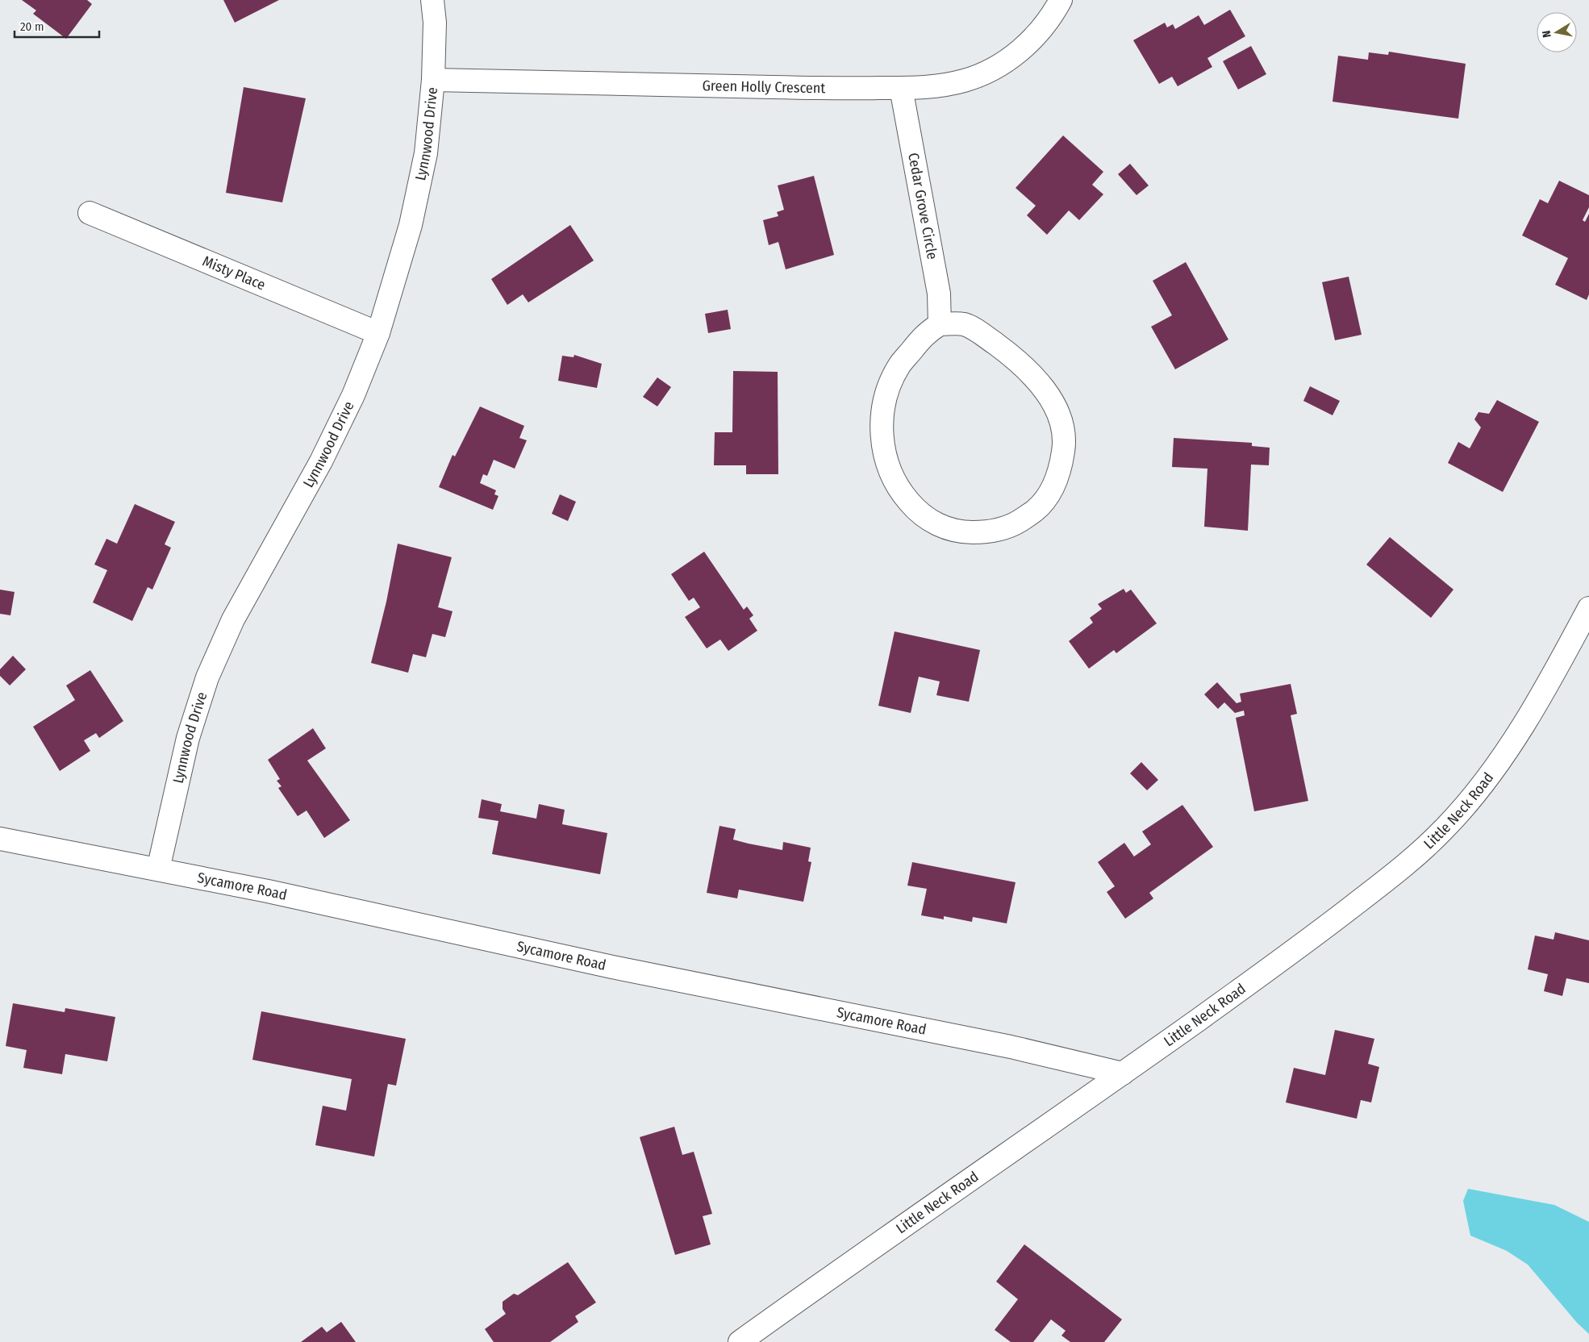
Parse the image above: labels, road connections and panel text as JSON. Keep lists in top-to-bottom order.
{
  "streets": {
    "street": [
      "Green Holly Crescent",
      "Lynnwood Drive",
      "Cedar Grove Circle",
      "Misty Place",
      "Little Neck Road",
      "Sycamore Road"
    ]
  },
  "crossings": [
    ["Green Holly Crescent", "Lynnwood Drive"],
    ["Green Holly Crescent", "Cedar Grove Circle"],
    ["Lynnwood Drive", "Misty Place"],
    ["Lynnwood Drive", "Sycamore Road"],
    ["Little Neck Road", "Sycamore Road"]
  ],
  "scale_bar": "20 m",
  "north": "left"
}
